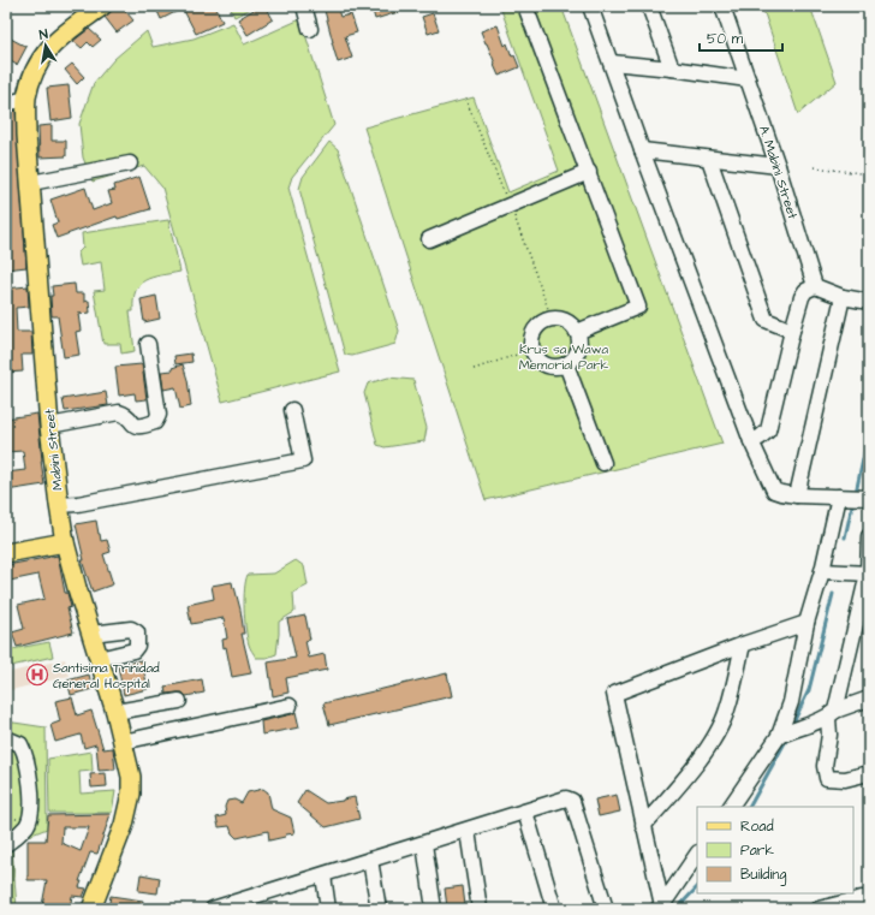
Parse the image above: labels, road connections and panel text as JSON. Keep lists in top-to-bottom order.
{
  "streets": {
    "main road": ["Mabini Street"],
    "street": ["A. Mabini Street"]
  },
  "parks": ["Krus sa Wawa Memorial Park"],
  "places": {
    "hospital": ["Santisima Trinidad General Hospital"]
  },
  "legend": ["Road", "Park", "Building"],
  "scale_bar": "50 m",
  "north": "top"
}
